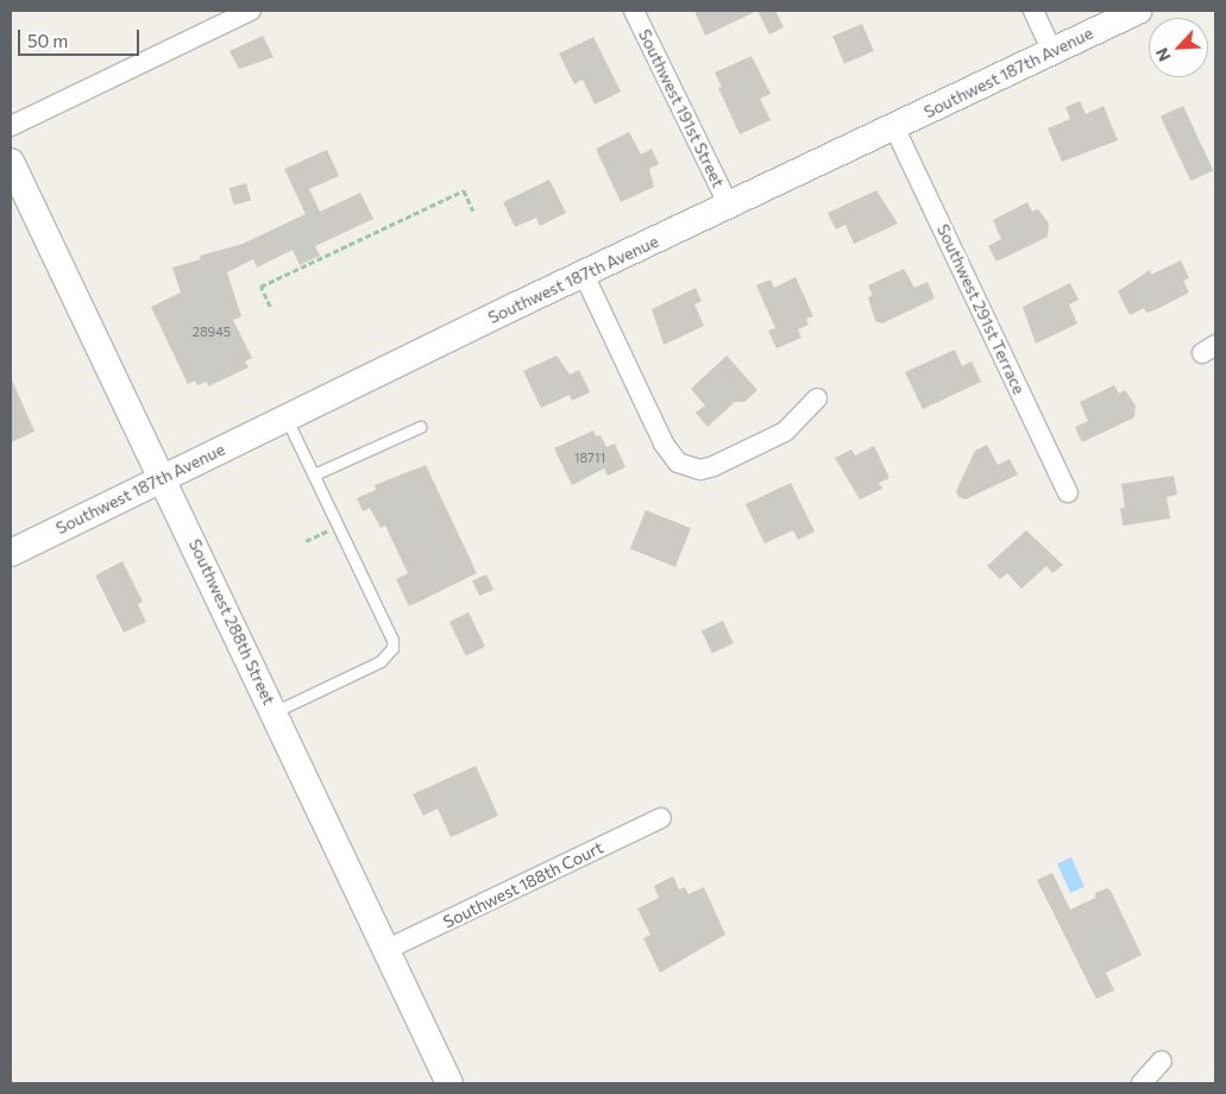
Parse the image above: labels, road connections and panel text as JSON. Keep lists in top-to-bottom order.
{
  "streets": {
    "street": [
      "Southwest 187th Avenue",
      "Southwest 191st Street",
      "Southwest 291st Terrace",
      "Southwest 288th Street",
      "Southwest 188th Court"
    ]
  },
  "crossings": [
    ["Southwest 187th Avenue", "Southwest 191st Street"],
    ["Southwest 187th Avenue", "Southwest 291st Terrace"],
    ["Southwest 187th Avenue", "Southwest 288th Street"],
    ["Southwest 288th Street", "Southwest 188th Court"]
  ],
  "house_numbers": ["28945", "18711"],
  "scale_bar": "50 m",
  "north": "bottom left"
}
